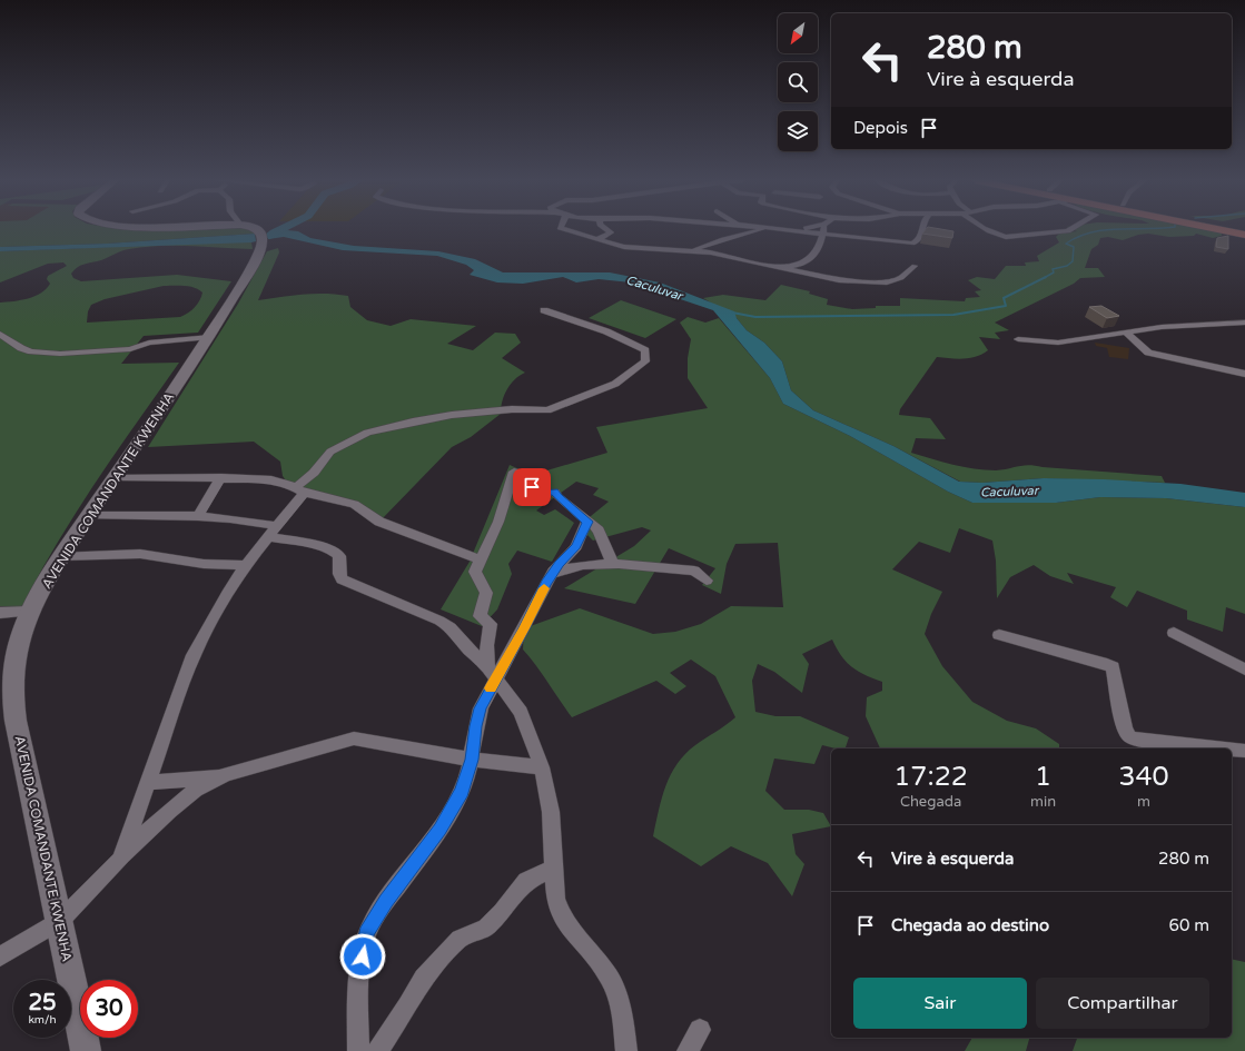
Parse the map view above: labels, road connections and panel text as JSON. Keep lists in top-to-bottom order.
{
  "streets": {
    "main road": ["AVENIDA COMANDANTE KWENHA"]
  },
  "water": ["Caculuvar"],
  "north": "bottom left",
  "page": {
    "turn": ["280 m", "Vire à esquerda"],
    "then": "Depois",
    "eta": [
      "17:22",
      "Chegada",
      "1",
      "min",
      "340",
      "m"
    ],
    "list": [
      {
        "name": "Vire à esquerda",
        "value": "280 m"
      },
      {
        "name": "Chegada ao destino",
        "value": "60 m"
      }
    ],
    "buttons": ["Sair", "Compartilhar"],
    "speed": "25 km/h",
    "limit": "30"
  }
}
